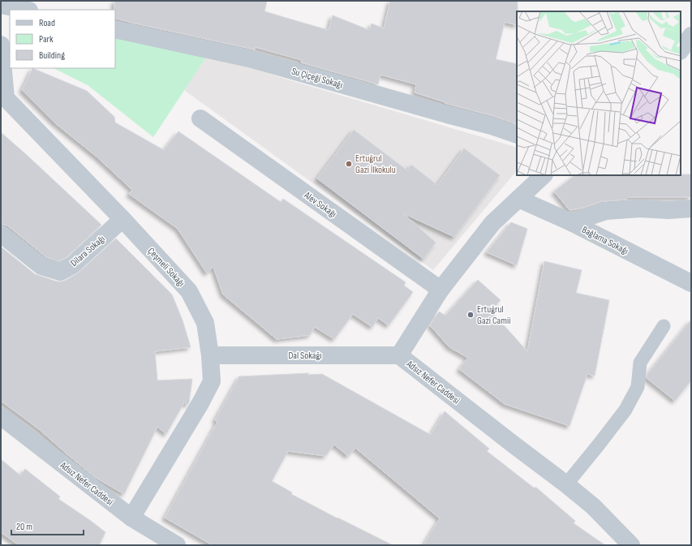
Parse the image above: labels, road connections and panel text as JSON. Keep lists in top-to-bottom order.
{
  "streets": {
    "street": [
      "Su Çiçeği Sokağı",
      "Alev Sokağı",
      "Bağlama Sokağı",
      "Dilara Sokağı",
      "Çeşmeli Sokağı",
      "Dal Sokağı",
      "Adsız Nefer Caddesi"
    ]
  },
  "crossings": [
    ["Alev Sokağı", "Adsız Nefer Caddesi"],
    ["Bağlama Sokağı", "Adsız Nefer Caddesi"],
    ["Dilara Sokağı", "Çeşmeli Sokağı"],
    ["Çeşmeli Sokağı", "Dal Sokağı"],
    ["Çeşmeli Sokağı", "Adsız Nefer Caddesi"],
    ["Dal Sokağı", "Adsız Nefer Caddesi"]
  ],
  "places": ["Ertuğrul Gazi İlkokulu", "Ertuğrul Gazi Camii"],
  "legend": ["Road", "Park", "Building"],
  "scale_bar": "20 m"
}
